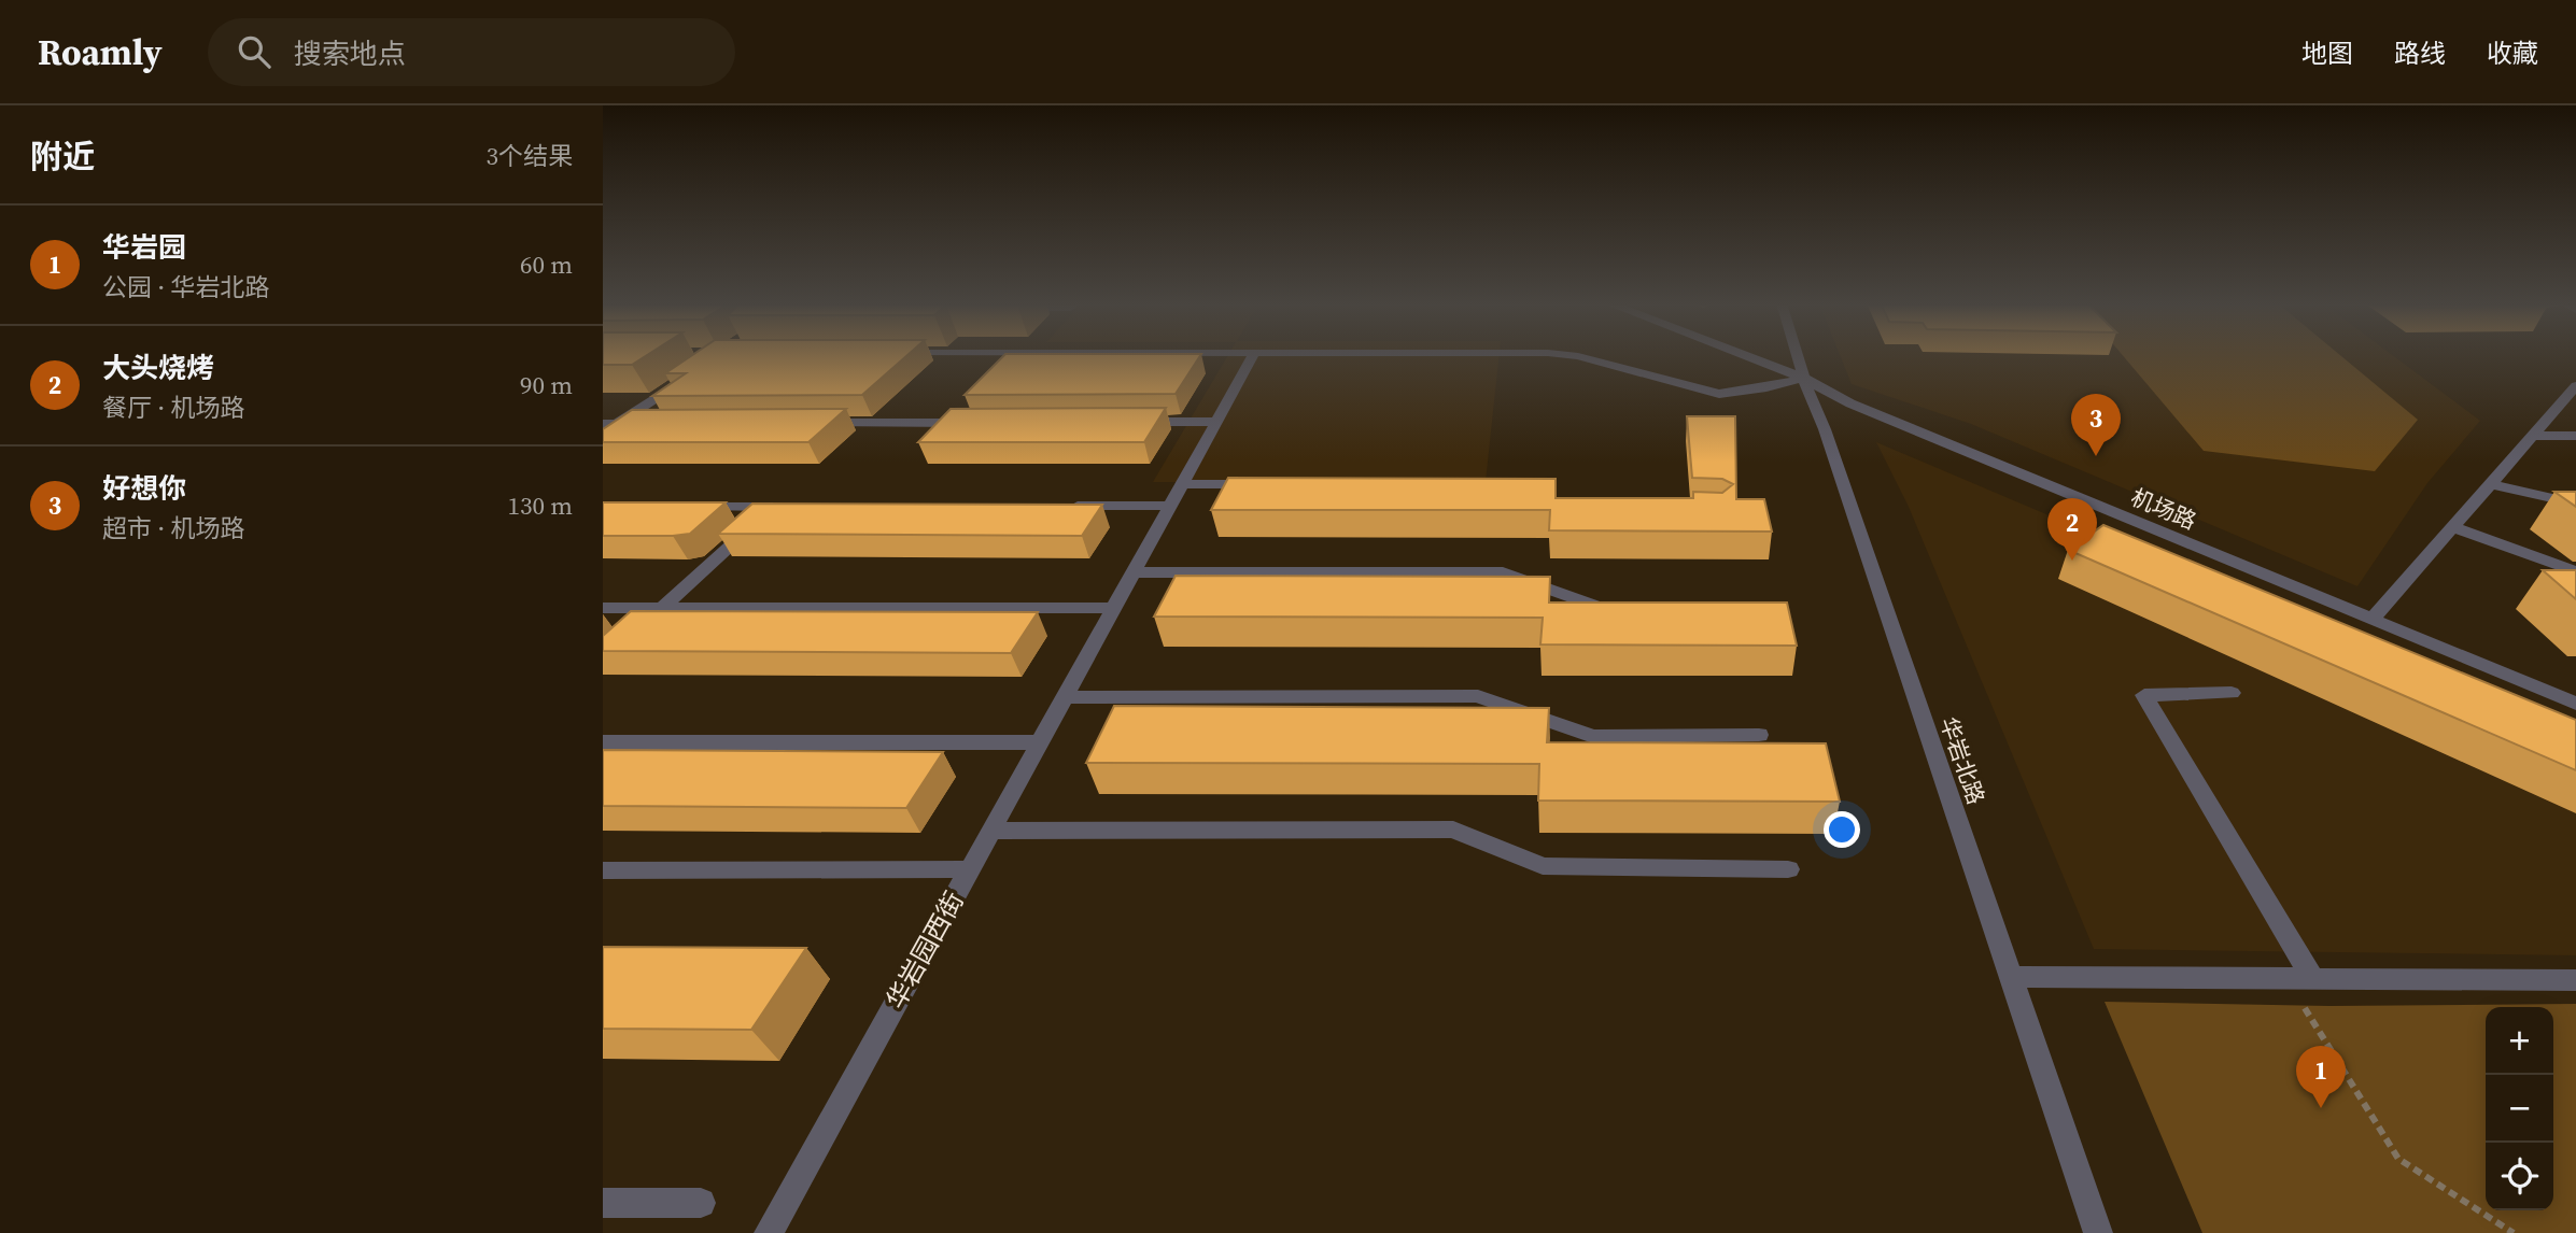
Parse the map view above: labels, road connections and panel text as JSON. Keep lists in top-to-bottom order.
{
  "streets": {
    "street": ["机场路", "华岩北路", "华岩园西街"]
  },
  "crossings": [
    ["机场路", "华岩北路"]
  ],
  "page": {
    "header": "Roamly",
    "search": "搜索地点",
    "nav": ["地图", "路线", "收藏"],
    "heading": ["附近", "3个结果"],
    "list": [
      {
        "mark": "1",
        "name": "华岩园",
        "note": "公园 · 华岩北路",
        "value": "60 m"
      },
      {
        "mark": "2",
        "name": "大头烧烤",
        "note": "餐厅 · 机场路",
        "value": "90 m"
      },
      {
        "mark": "3",
        "name": "好想你",
        "note": "超市 · 机场路",
        "value": "130 m"
      }
    ],
    "pins": ["3", "2", "1"],
    "map_buttons": ["+", "−"]
  }
}
